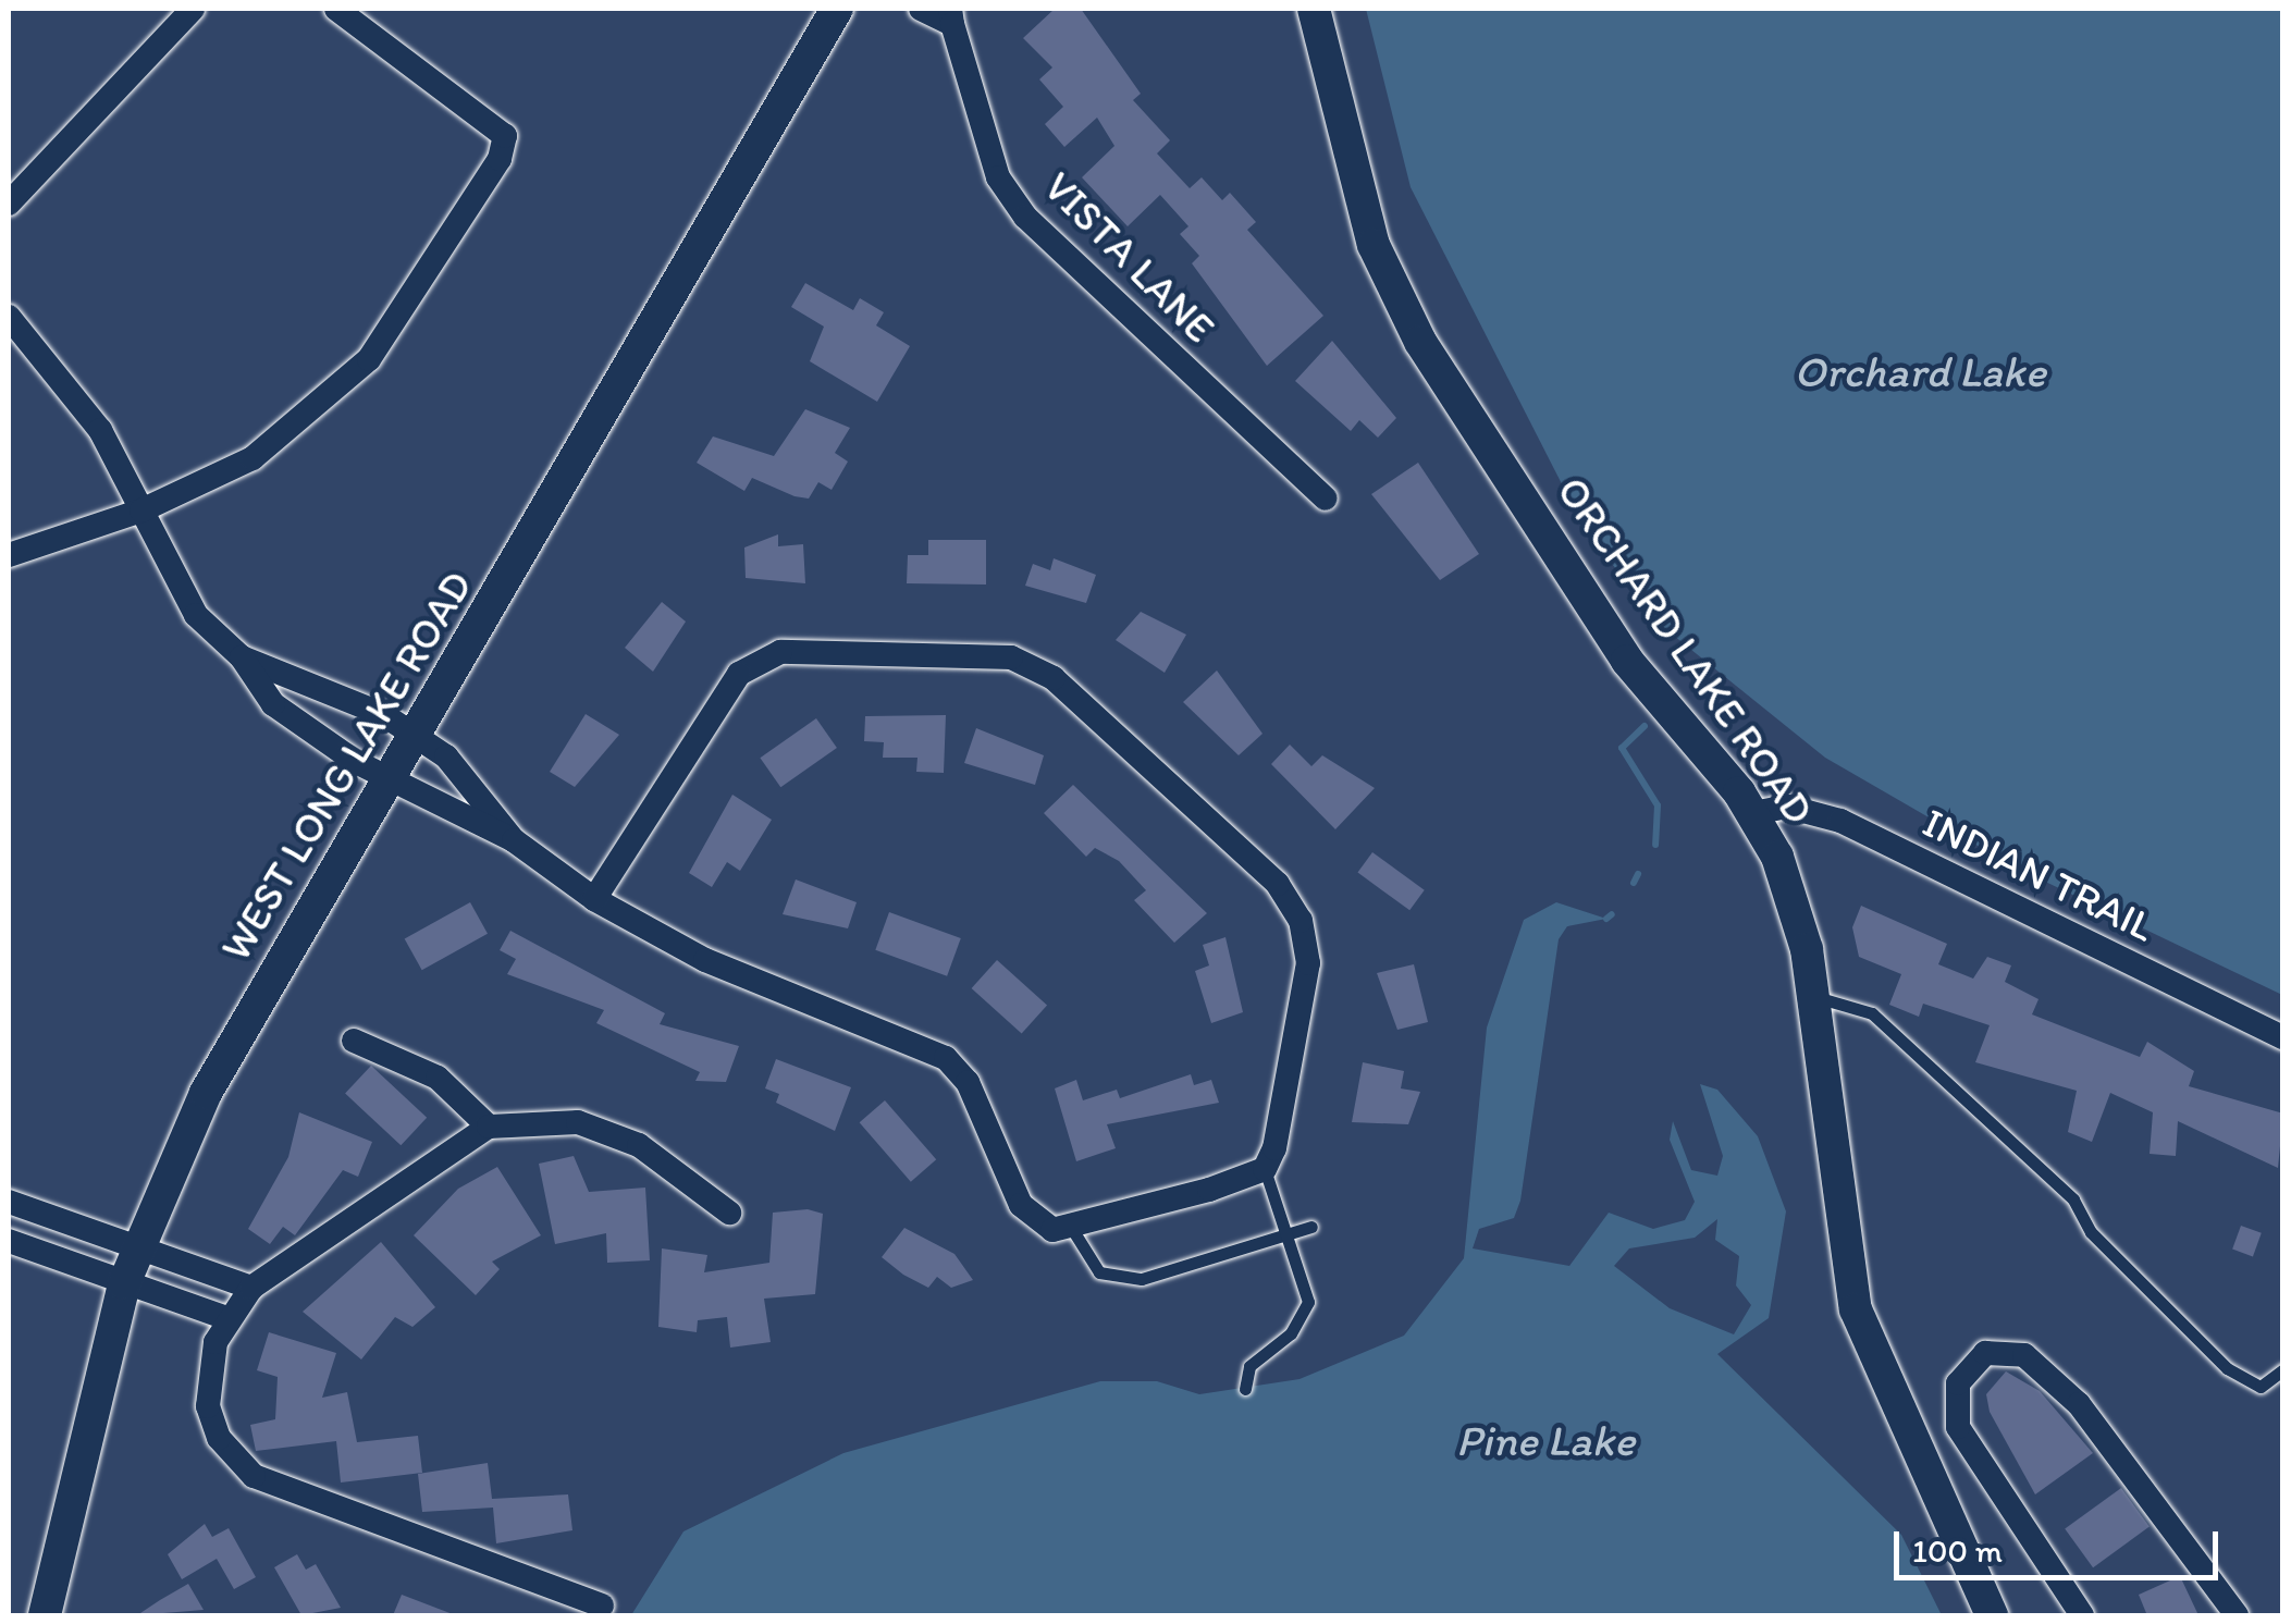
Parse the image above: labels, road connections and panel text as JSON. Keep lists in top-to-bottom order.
{
  "streets": {
    "main road": ["ORCHARD LAKE ROAD", "WEST LONG LAKE ROAD"],
    "street": ["VISTA LANE", "INDIAN TRAIL"]
  },
  "crossings": [
    ["ORCHARD LAKE ROAD", "INDIAN TRAIL"]
  ],
  "water": ["Orchard Lake", "Pine Lake"],
  "scale_bar": "100 m"
}
